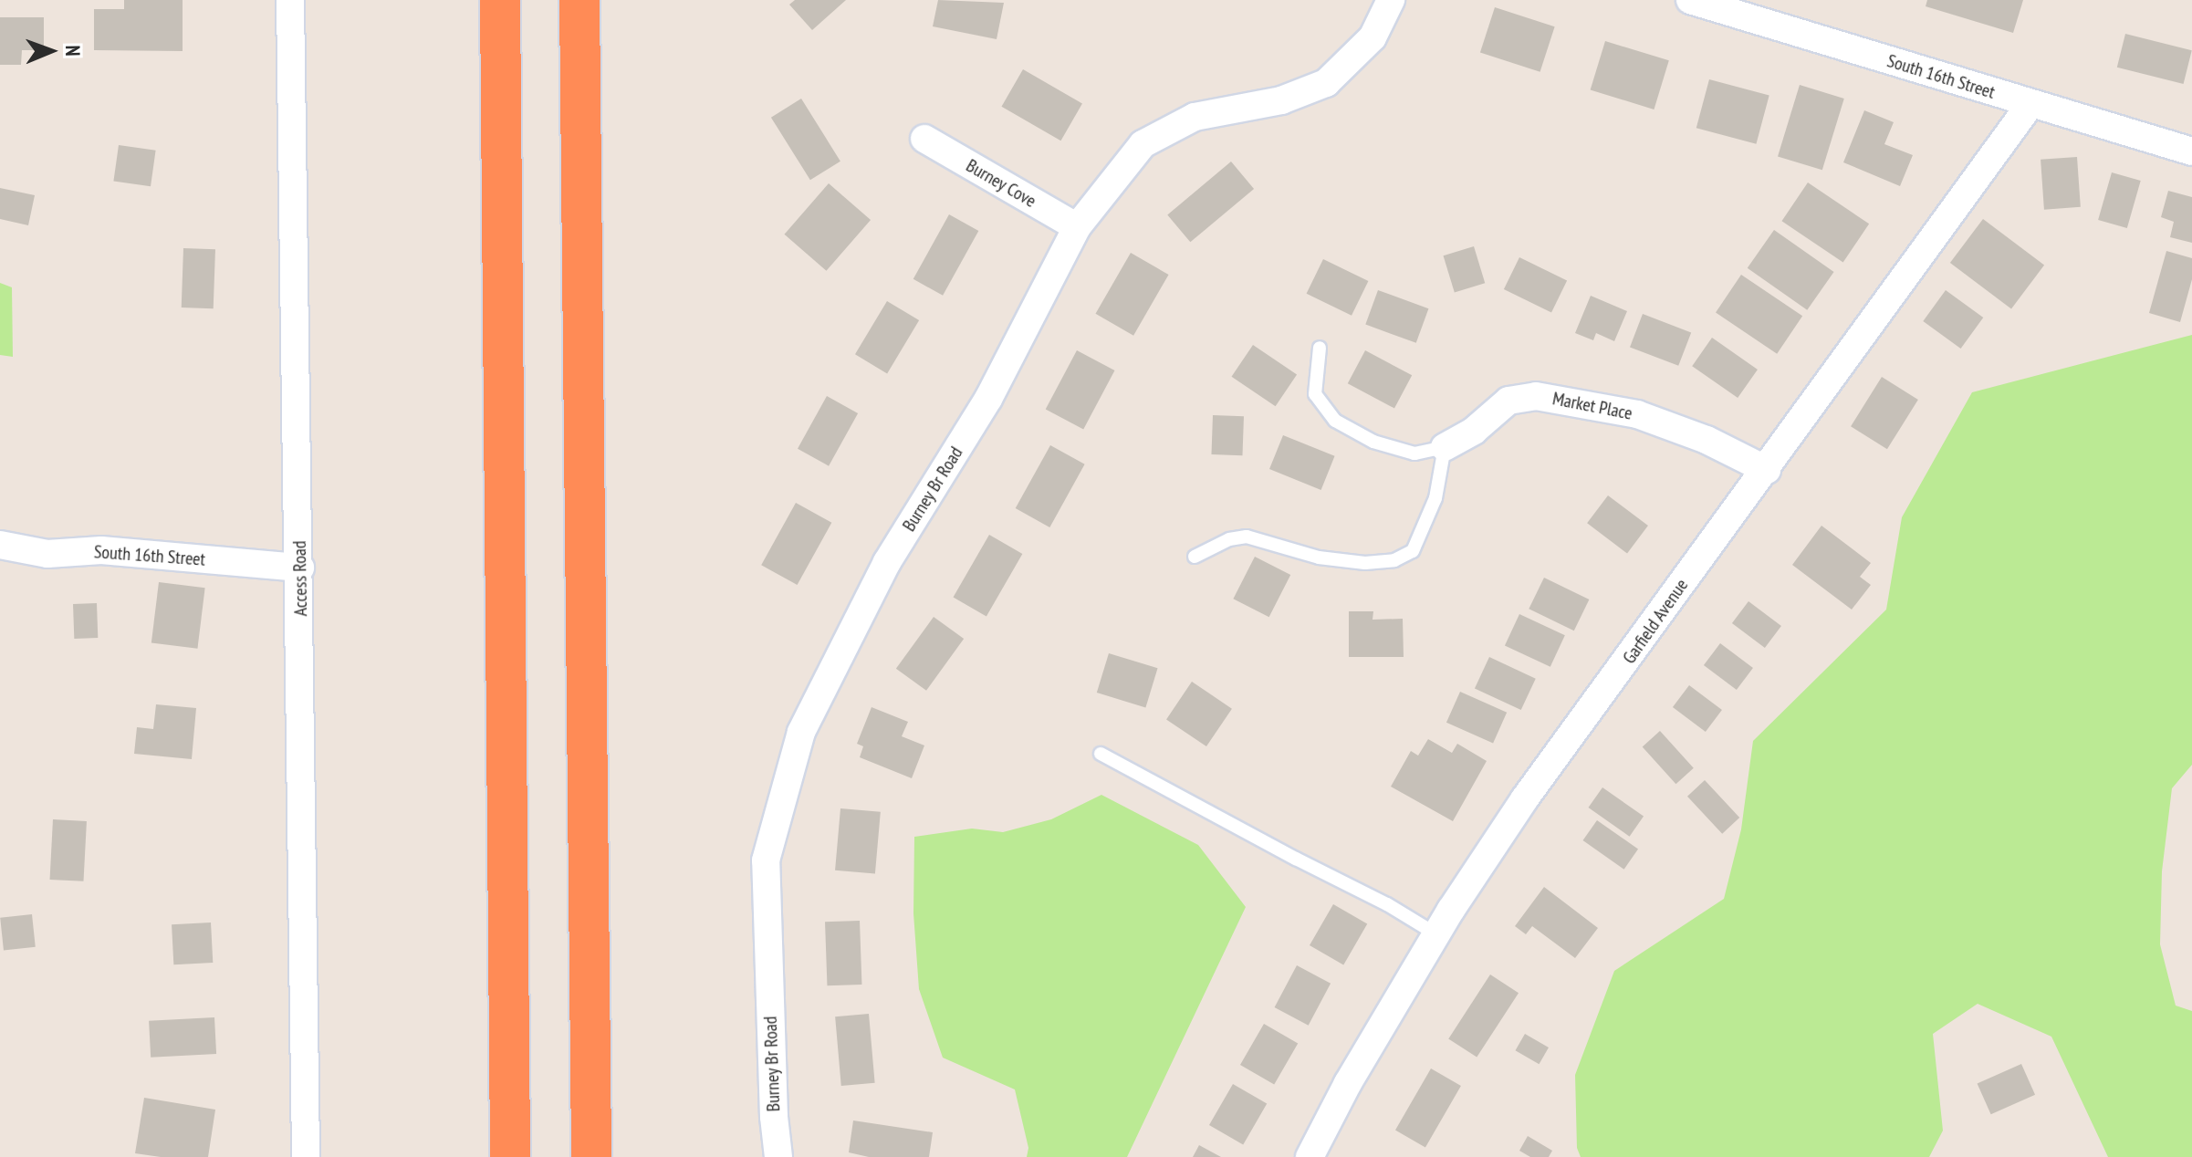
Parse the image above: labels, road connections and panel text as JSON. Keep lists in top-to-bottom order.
{
  "streets": {
    "street": [
      "South 16th Street",
      "Burney Cove",
      "Market Place",
      "Burney Br Road",
      "Access Road",
      "Garfield Avenue"
    ]
  },
  "crossings": [
    ["South 16th Street", "Access Road"],
    ["South 16th Street", "Garfield Avenue"],
    ["Burney Cove", "Burney Br Road"],
    ["Market Place", "Garfield Avenue"]
  ],
  "north": "right"
}
